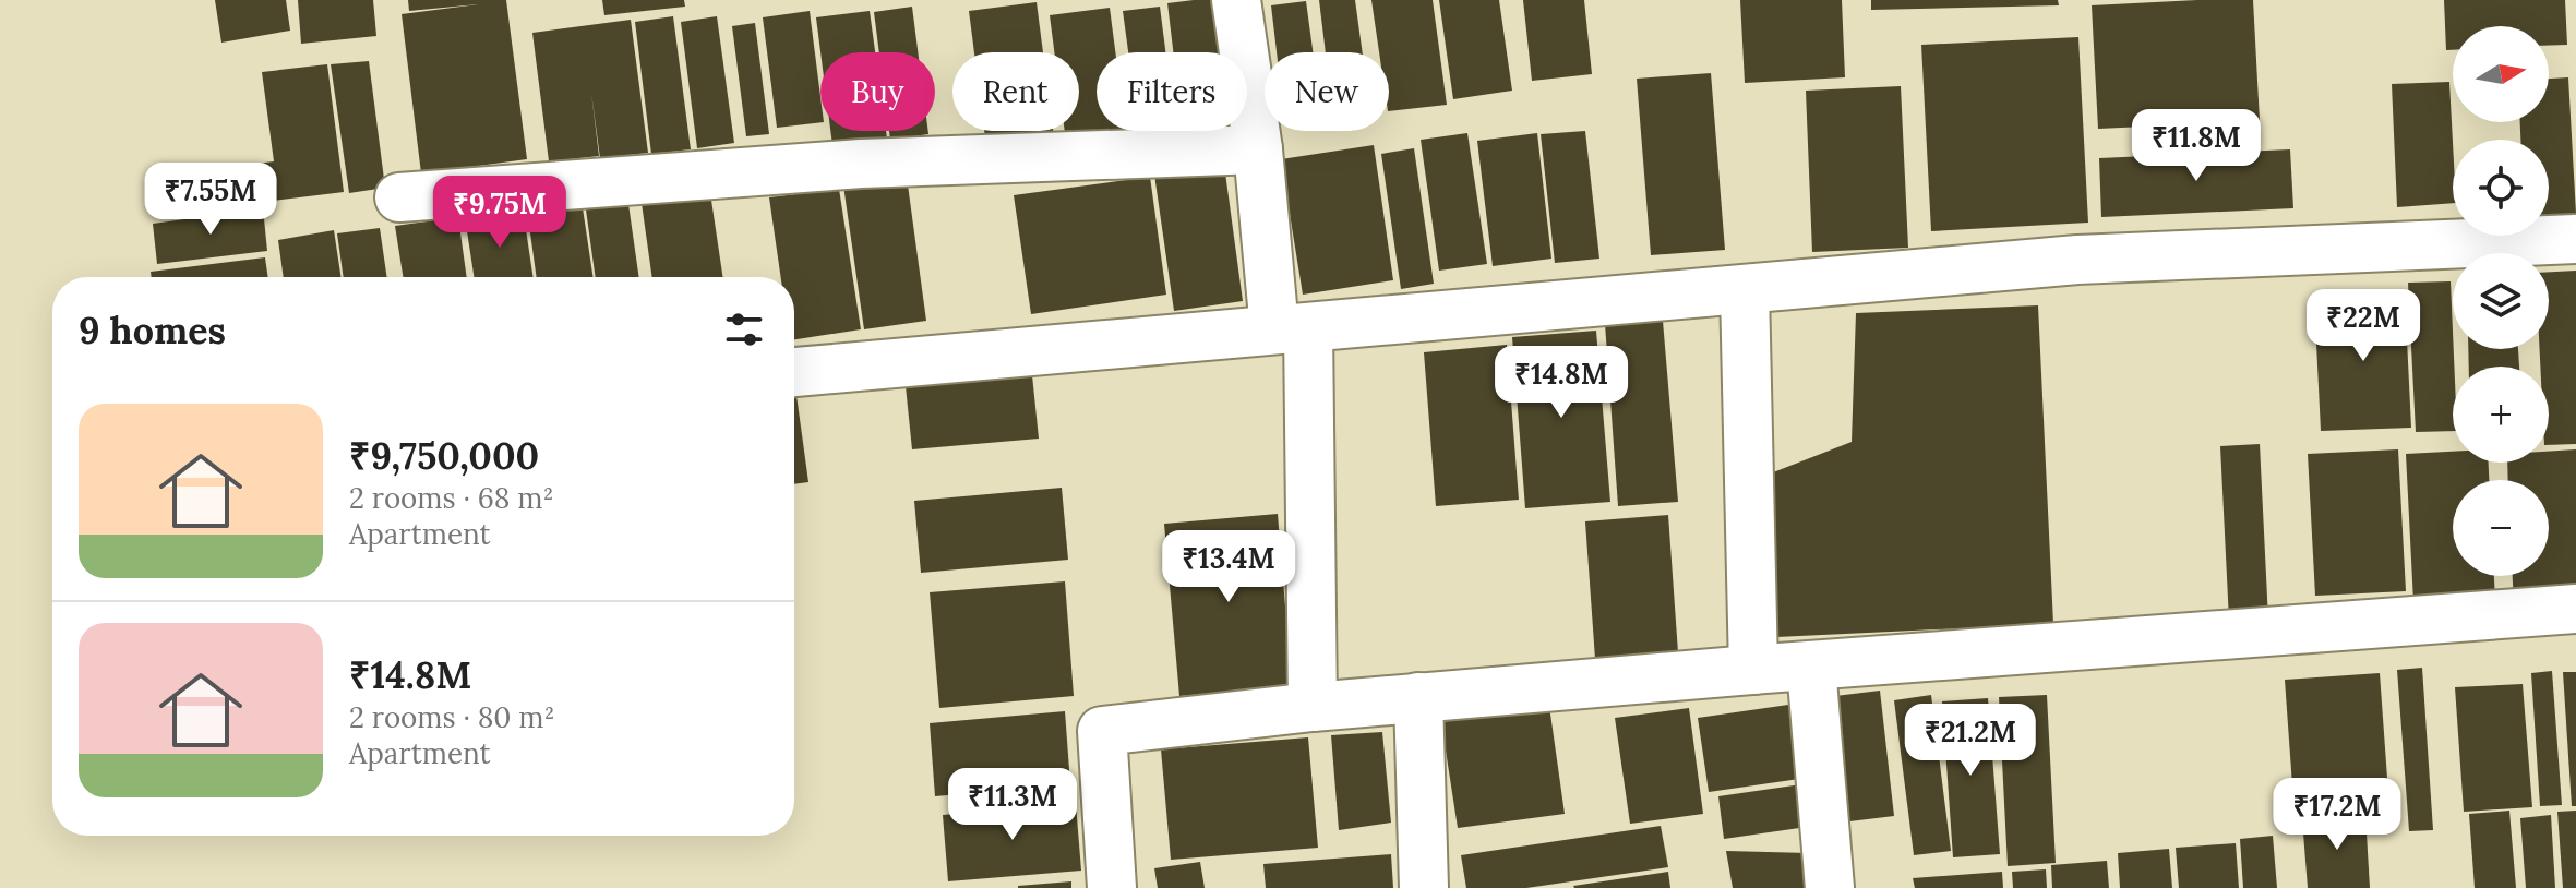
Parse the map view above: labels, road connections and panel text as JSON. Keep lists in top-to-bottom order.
{
  "north": "right",
  "page": {
    "map_buttons": ["+", "−"],
    "chip": [
      "Buy",
      "Rent",
      "Filters",
      "New"
    ],
    "price": [
      "₹11.8M",
      "₹7.55M",
      "₹9.75M",
      "₹22M",
      "₹14.8M",
      "₹13.4M",
      "₹21.2M",
      "₹11.3M",
      "₹17.2M"
    ],
    "heading": "9 homes",
    "list": [
      {
        "name": "₹9,750,000",
        "note": "2 rooms · 68 m² · Apartment"
      },
      {
        "name": "₹14.8M",
        "note": "2 rooms · 80 m² · Apartment"
      }
    ]
  }
}
